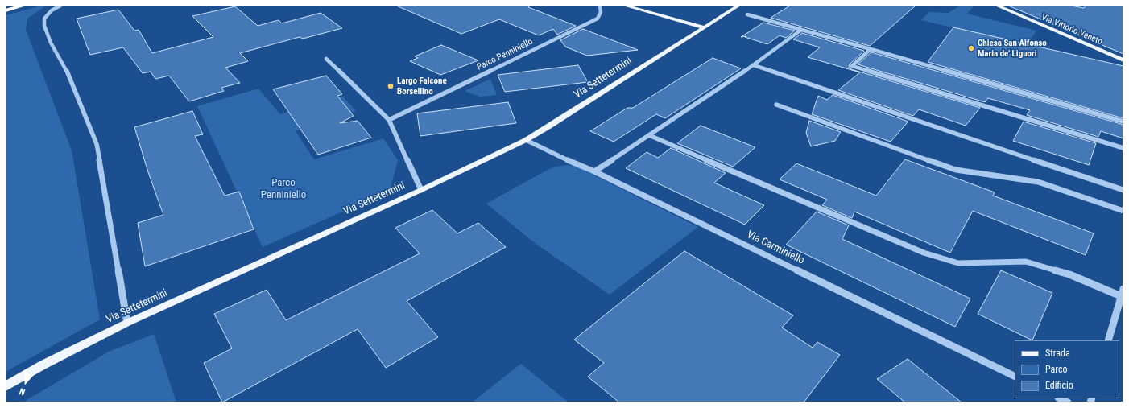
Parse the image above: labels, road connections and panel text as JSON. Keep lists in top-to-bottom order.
{
  "streets": {
    "main road": ["Via Vittorio Veneto", "Via Settetermini"],
    "street": ["Parco Penniniello", "Via Carminiello"]
  },
  "crossings": [
    ["Via Settetermini", "Via Carminiello"]
  ],
  "parks": ["Parco Penniniello"],
  "places": ["Chiesa San Alfonso Maria de' Liguori", "Largo Falcone Borsellino"],
  "legend": ["Strada", "Parco", "Edificio"],
  "north": "bottom"
}
